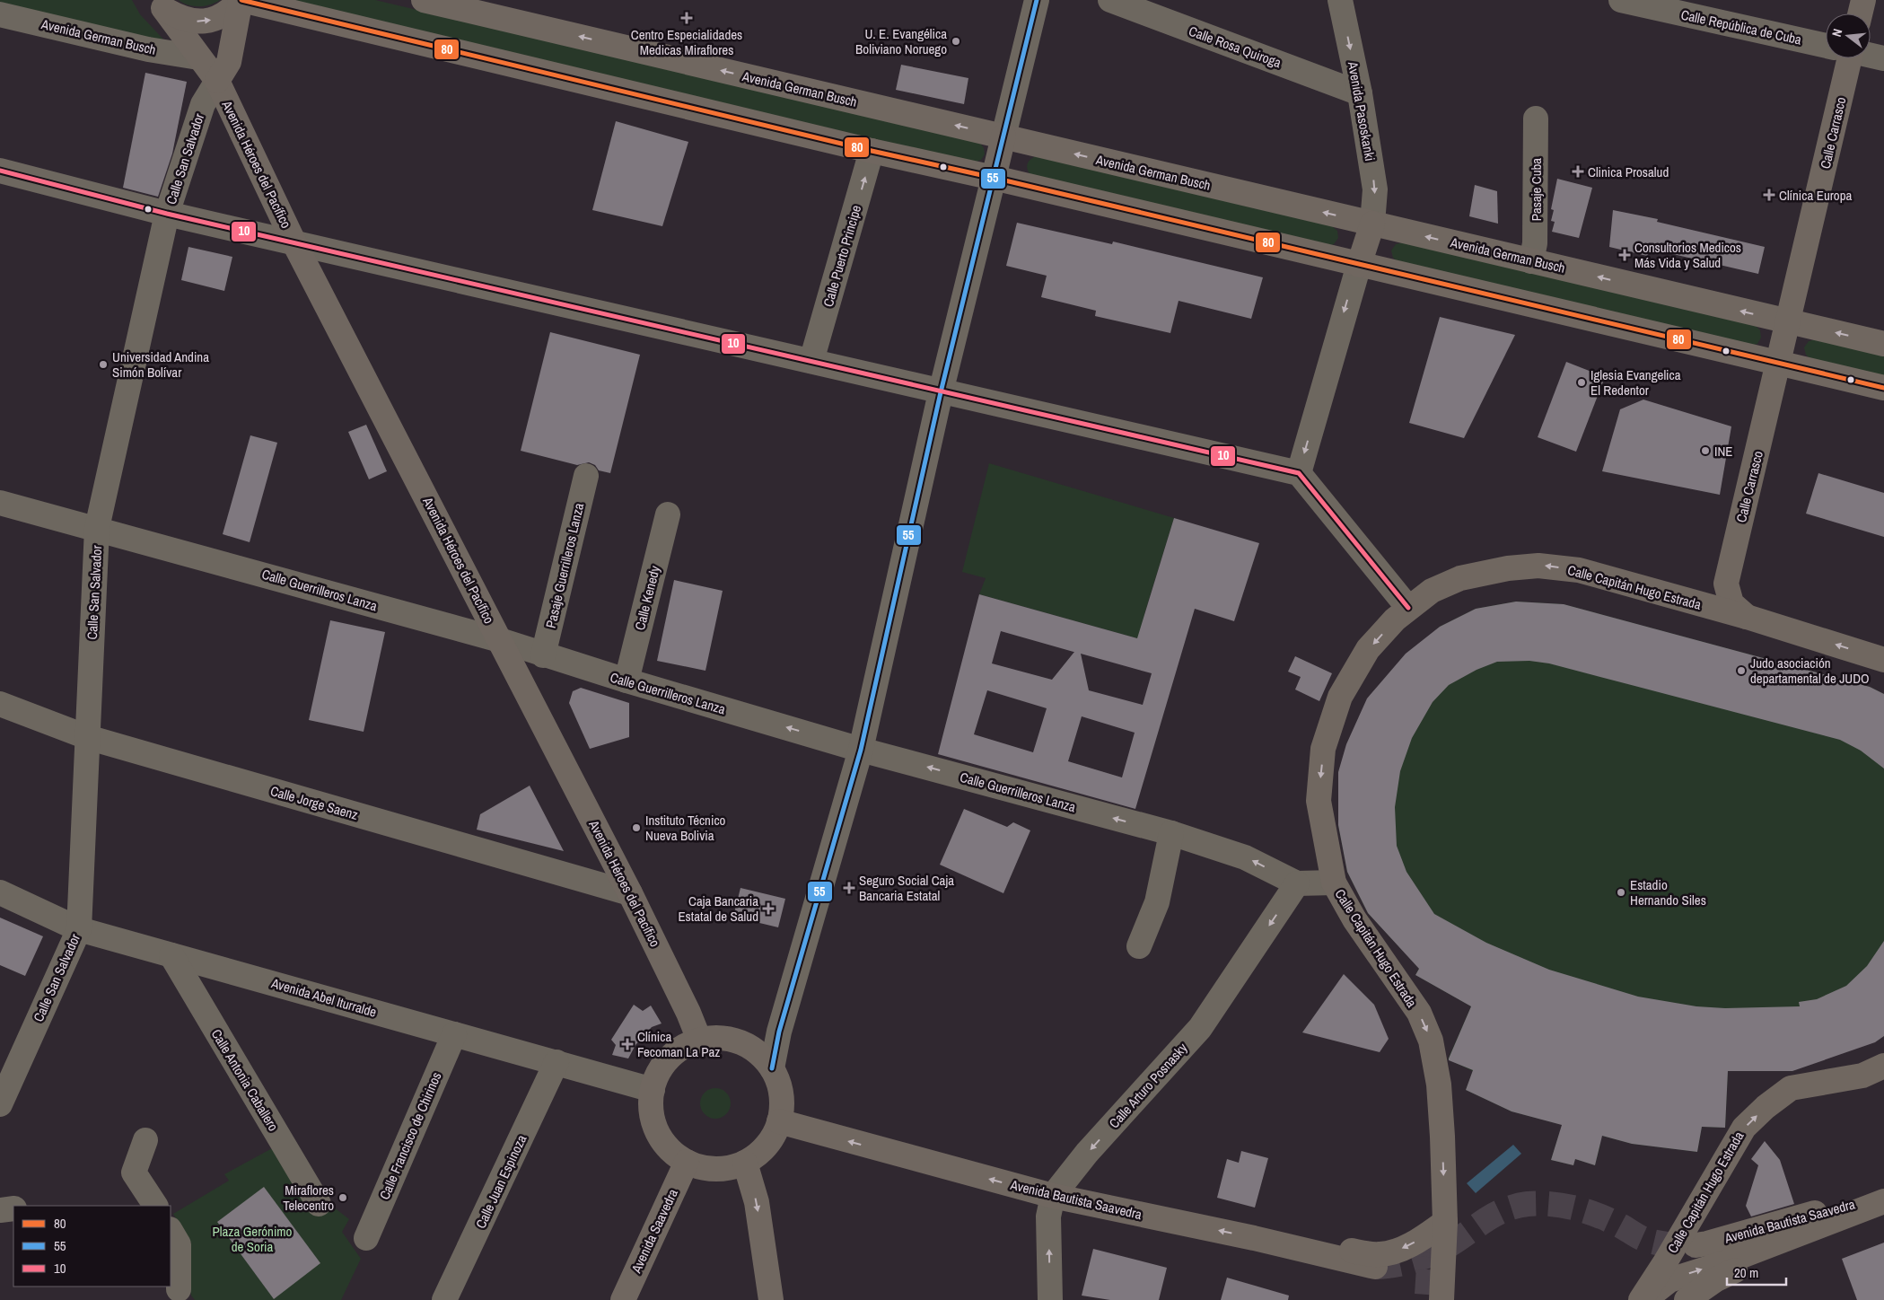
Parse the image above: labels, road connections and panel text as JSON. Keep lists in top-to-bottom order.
{
  "streets": {
    "main road": [
      "Avenida German Busch",
      "Calle Carrasco",
      "Avenida Héroes del Pacífico",
      "Calle Capitán Hugo Estrada",
      "Avenida Bautista Saavedra",
      "Avenida Saavedra"
    ],
    "street": [
      "Calle República de Cuba",
      "Calle Rosa Quiroga",
      "Avenida Pasoskanki",
      "Calle San Salvador",
      "Pasaje Cuba",
      "Calle Puerto Principe",
      "Pasaje Guerrilleros Lanza",
      "Calle Guerrilleros Lanza",
      "Calle Kenedy",
      "Calle Jorge Saenz",
      "Avenida Abel Iturralde",
      "Calle Antonia Caballero",
      "Calle Arturo Posnasky",
      "Calle Francisco de Chirinos",
      "Calle Juan Espinoza"
    ]
  },
  "crossings": [
    ["Avenida German Busch", "Avenida Pasoskanki"],
    ["Avenida German Busch", "Calle Carrasco"],
    ["Avenida German Busch", "Avenida Héroes del Pacífico"],
    ["Avenida German Busch", "Pasaje Cuba"],
    ["Calle Rosa Quiroga", "Avenida Pasoskanki"],
    ["Calle San Salvador", "Avenida Héroes del Pacífico"],
    ["Calle San Salvador", "Calle Guerrilleros Lanza"],
    ["Calle San Salvador", "Calle Jorge Saenz"],
    ["Calle San Salvador", "Avenida Abel Iturralde"],
    ["Avenida Héroes del Pacífico", "Calle Guerrilleros Lanza"],
    ["Avenida Héroes del Pacífico", "Calle Jorge Saenz"],
    ["Avenida Héroes del Pacífico", "Avenida Abel Iturralde"],
    ["Avenida Héroes del Pacífico", "Avenida Bautista Saavedra"],
    ["Avenida Héroes del Pacífico", "Avenida Saavedra"],
    ["Pasaje Guerrilleros Lanza", "Calle Guerrilleros Lanza"],
    ["Calle Capitán Hugo Estrada", "Calle Guerrilleros Lanza"],
    ["Calle Guerrilleros Lanza", "Calle Kenedy"],
    ["Calle Guerrilleros Lanza", "Calle Arturo Posnasky"],
    ["Avenida Abel Iturralde", "Calle Antonia Caballero"],
    ["Avenida Abel Iturralde", "Calle Francisco de Chirinos"],
    ["Avenida Abel Iturralde", "Calle Juan Espinoza"],
    ["Avenida Abel Iturralde", "Avenida Bautista Saavedra"],
    ["Avenida Abel Iturralde", "Avenida Saavedra"],
    ["Calle Arturo Posnasky", "Avenida Bautista Saavedra"],
    ["Avenida Bautista Saavedra", "Avenida Saavedra"]
  ],
  "one_way": ["Avenida Pasoskanki", "Calle Guerrilleros Lanza"],
  "parks": ["Plaza Gerónimo de Soria"],
  "places": {
    "health": [
      "Centro Especialidades Medicas Miraflores",
      "Clinica Prosalud",
      "Clínica Europa",
      "Consultorios Medicos Más Vida y Salud",
      "Seguro Social Caja Bancaria Estatal",
      "Caja Bancaria Estatal de Salud",
      "Clínica Fecoman La Paz"
    ],
    "other": [
      "U. E. Evangélica Boliviano Noruego",
      "Universidad Andina Simón Bolívar",
      "Iglesia Evangelica El Redentor",
      "INE",
      "Judo asociación departamental de JUDO",
      "Instituto Técnico Nueva Bolivia",
      "Estadio Hernando Siles",
      "Miraflores Telecentro"
    ]
  },
  "lines": ["transit line 80", "transit line 55", "transit line 10"],
  "legend": ["80", "55", "10"],
  "scale_bar": "20 m",
  "north": "left"
}
